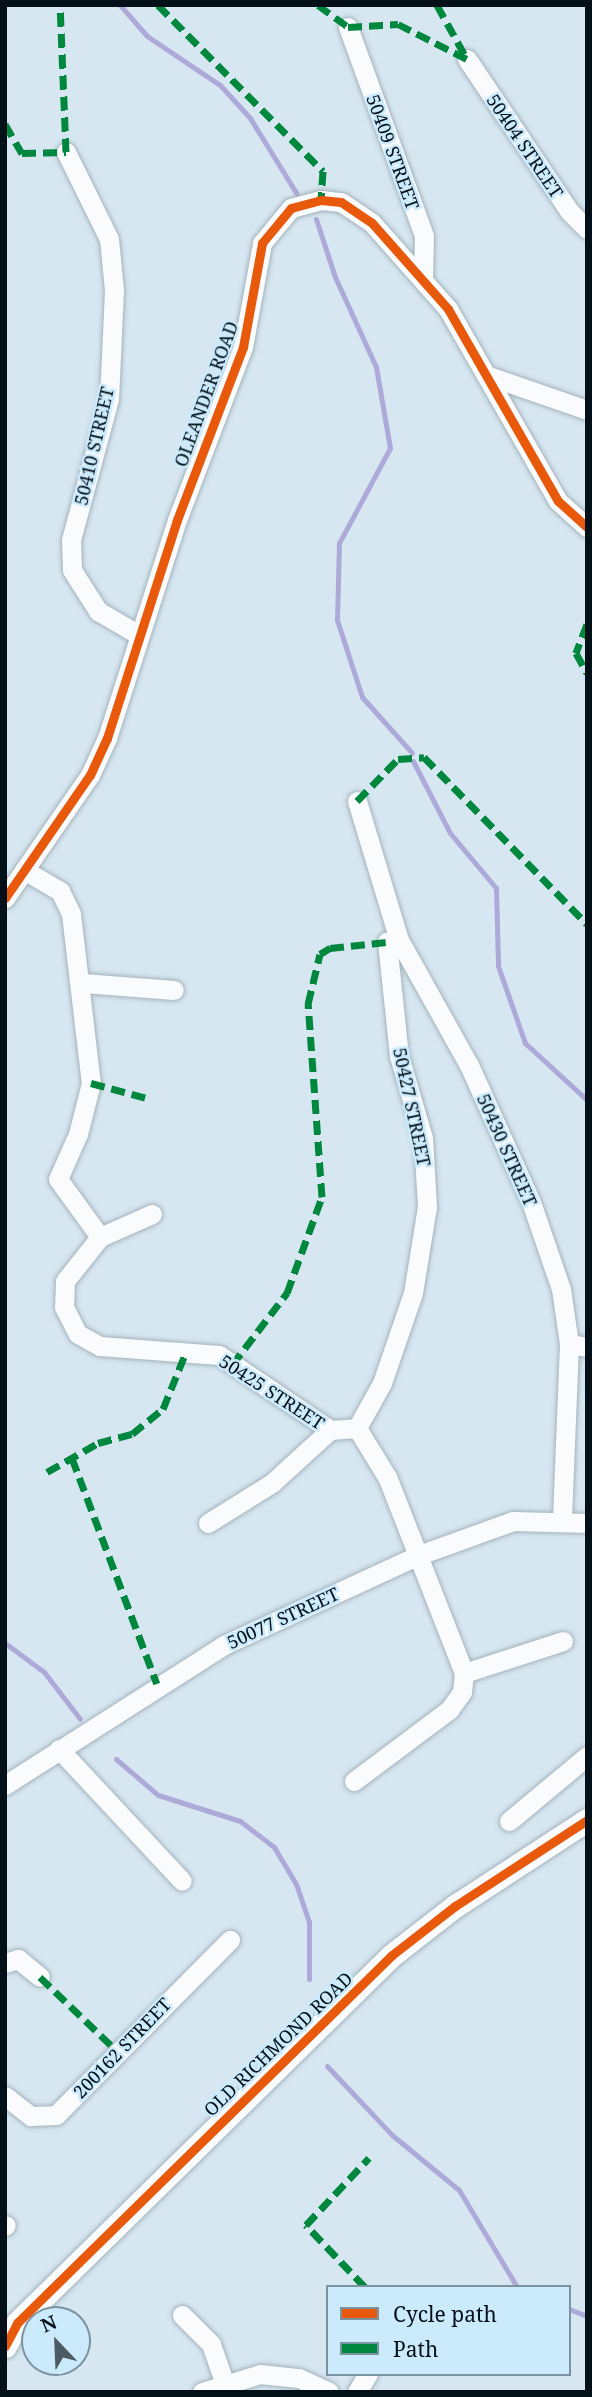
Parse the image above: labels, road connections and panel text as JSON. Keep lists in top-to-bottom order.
{
  "streets": {
    "street": [
      "50404 STREET",
      "50409 STREET",
      "OLEANDER ROAD",
      "50410 STREET",
      "50427 STREET",
      "50430 STREET",
      "50425 STREET",
      "50077 STREET",
      "OLD RICHMOND ROAD",
      "200162 STREET"
    ]
  },
  "crossings": [
    ["50409 STREET", "OLEANDER ROAD"],
    ["OLEANDER ROAD", "50410 STREET"],
    ["50427 STREET", "50430 STREET"],
    ["50427 STREET", "50425 STREET"],
    ["50430 STREET", "50077 STREET"]
  ],
  "legend": ["Cycle path", "Path"],
  "north": "top left"
}
